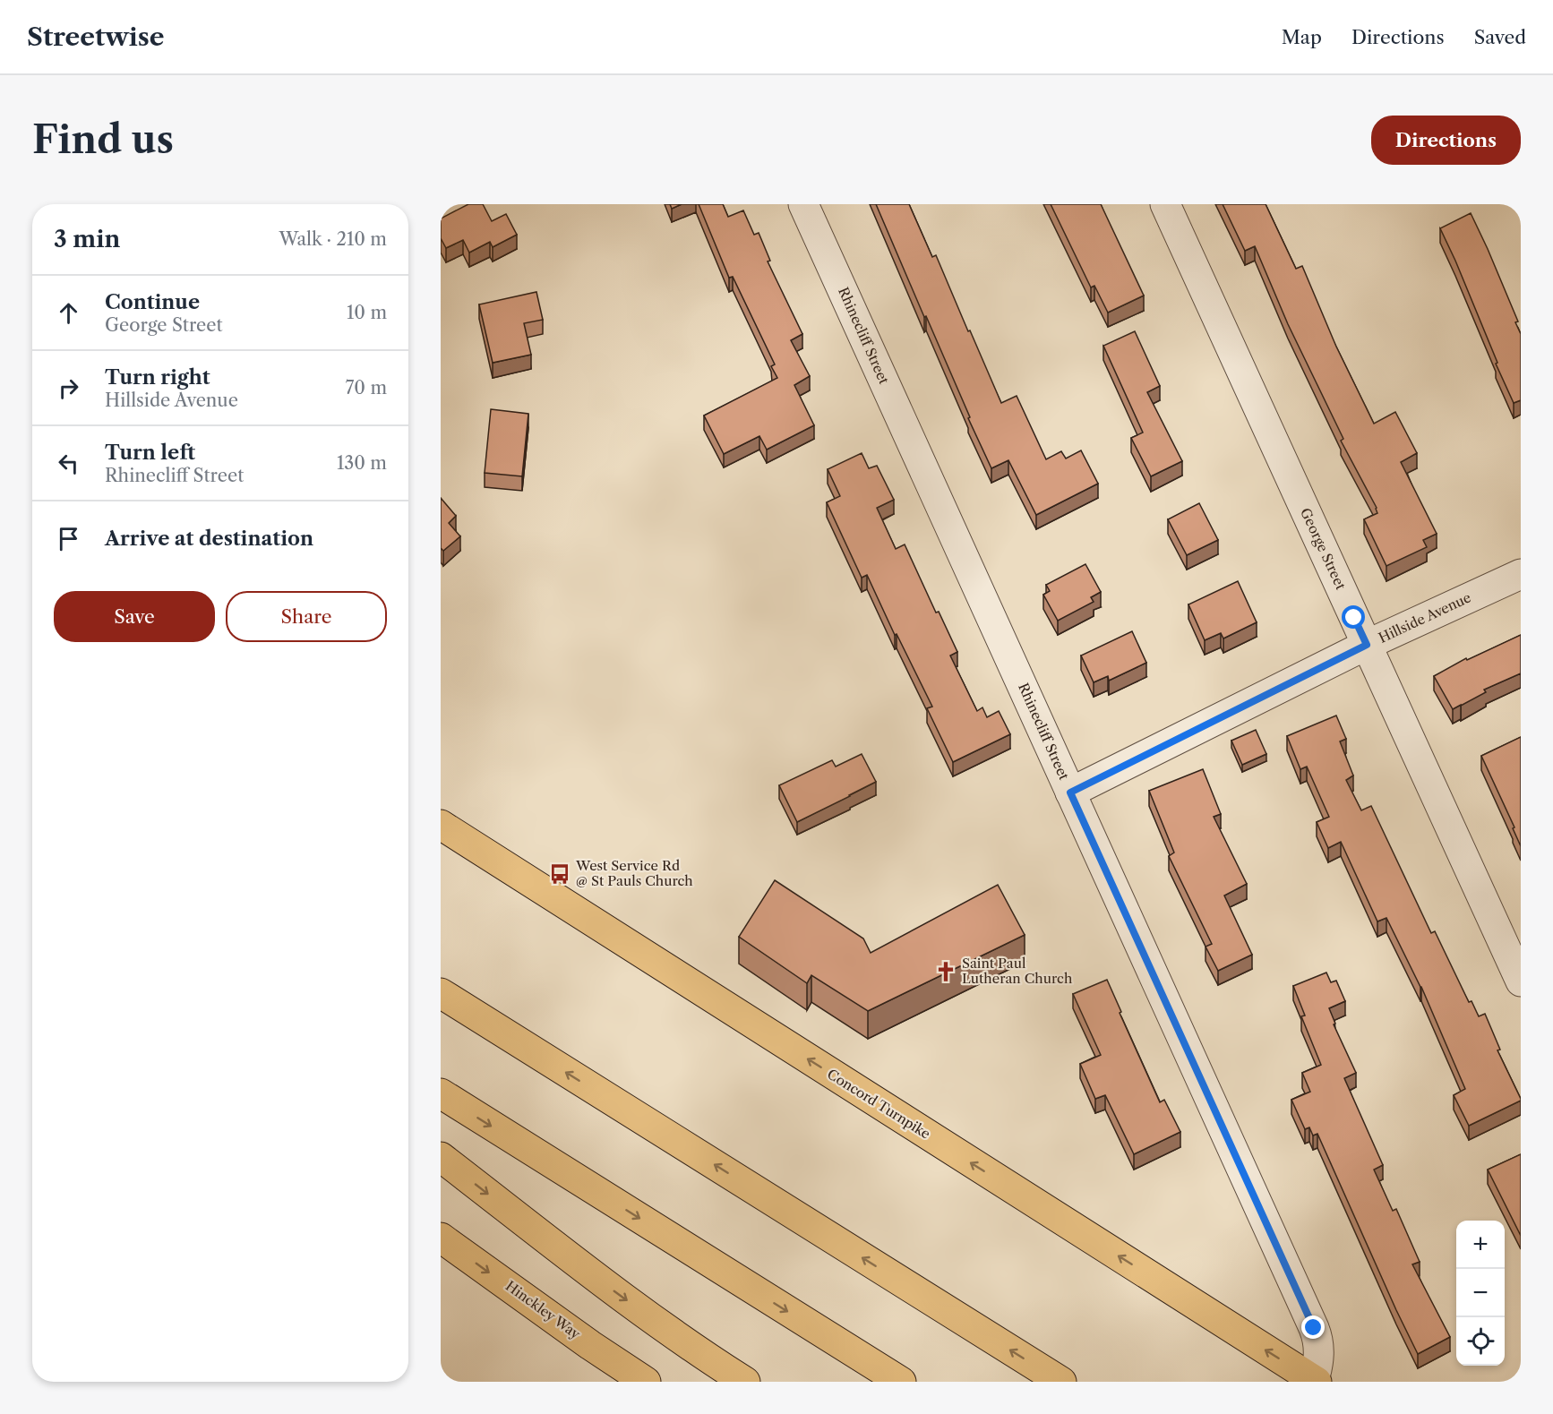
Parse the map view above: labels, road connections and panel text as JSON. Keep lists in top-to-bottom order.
{
  "streets": {
    "main road": ["Concord Turnpike", "Hinckley Way"],
    "street": ["Rhinecliff Street", "George Street", "Hillside Avenue"]
  },
  "crossings": [
    ["Rhinecliff Street", "Hillside Avenue"],
    ["Rhinecliff Street", "Concord Turnpike"],
    ["George Street", "Hillside Avenue"]
  ],
  "places": {
    "bus stop": ["West Service Rd @ St Pauls Church"],
    "church": ["Saint Paul Lutheran Church"]
  },
  "page": {
    "header": "Streetwise",
    "nav": ["Map", "Directions", "Saved"],
    "buttons": [
      "Directions",
      ["Save", "Share"]
    ],
    "title": "Find us",
    "heading": ["3 min", "Walk · 210 m"],
    "list": [
      ["Continue", "George Street", "10 m"],
      ["Turn right", "Hillside Avenue", "70 m"],
      ["Turn left", "Rhinecliff Street", "130 m"],
      "Arrive at destination"
    ],
    "map_buttons": ["+", "−"]
  }
}
